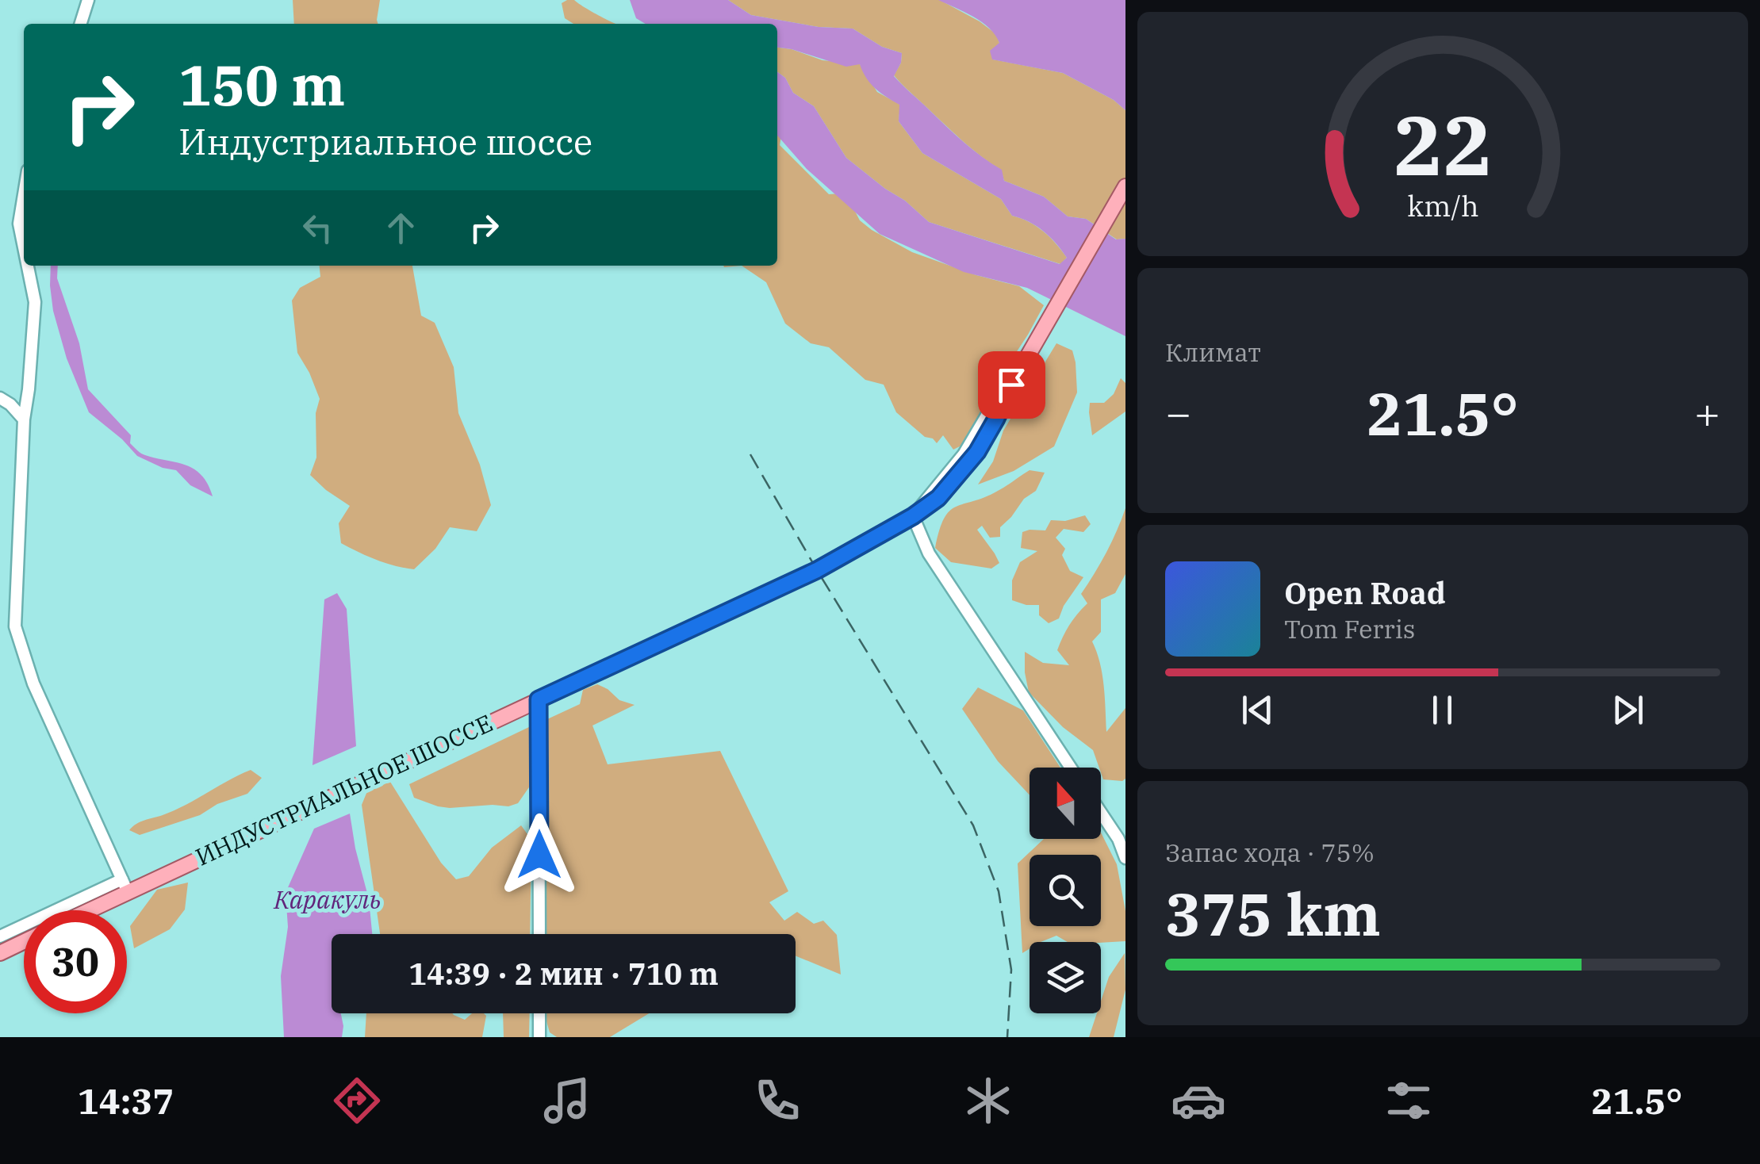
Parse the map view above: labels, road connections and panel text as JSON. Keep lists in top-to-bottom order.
{
  "streets": {
    "main road": ["ИНДУСТРИАЛЬНОЕ ШОССЕ"]
  },
  "water": ["Каракуль"],
  "north": "top",
  "page": {
    "turn": ["150 m", "Индустриальное шоссе"],
    "tile": [
      "Климат",
      ["Запас хода · 75%", "375 km"]
    ],
    "heat": ["−", "21.5°", "+"],
    "song": ["Open Road", "Tom Ferris"],
    "limit": "30",
    "trip": "14:39 · 2 мин · 710 m",
    "tabs": ["14:37", "21.5°"],
    "gauge": ["22", "km/h"]
  }
}
